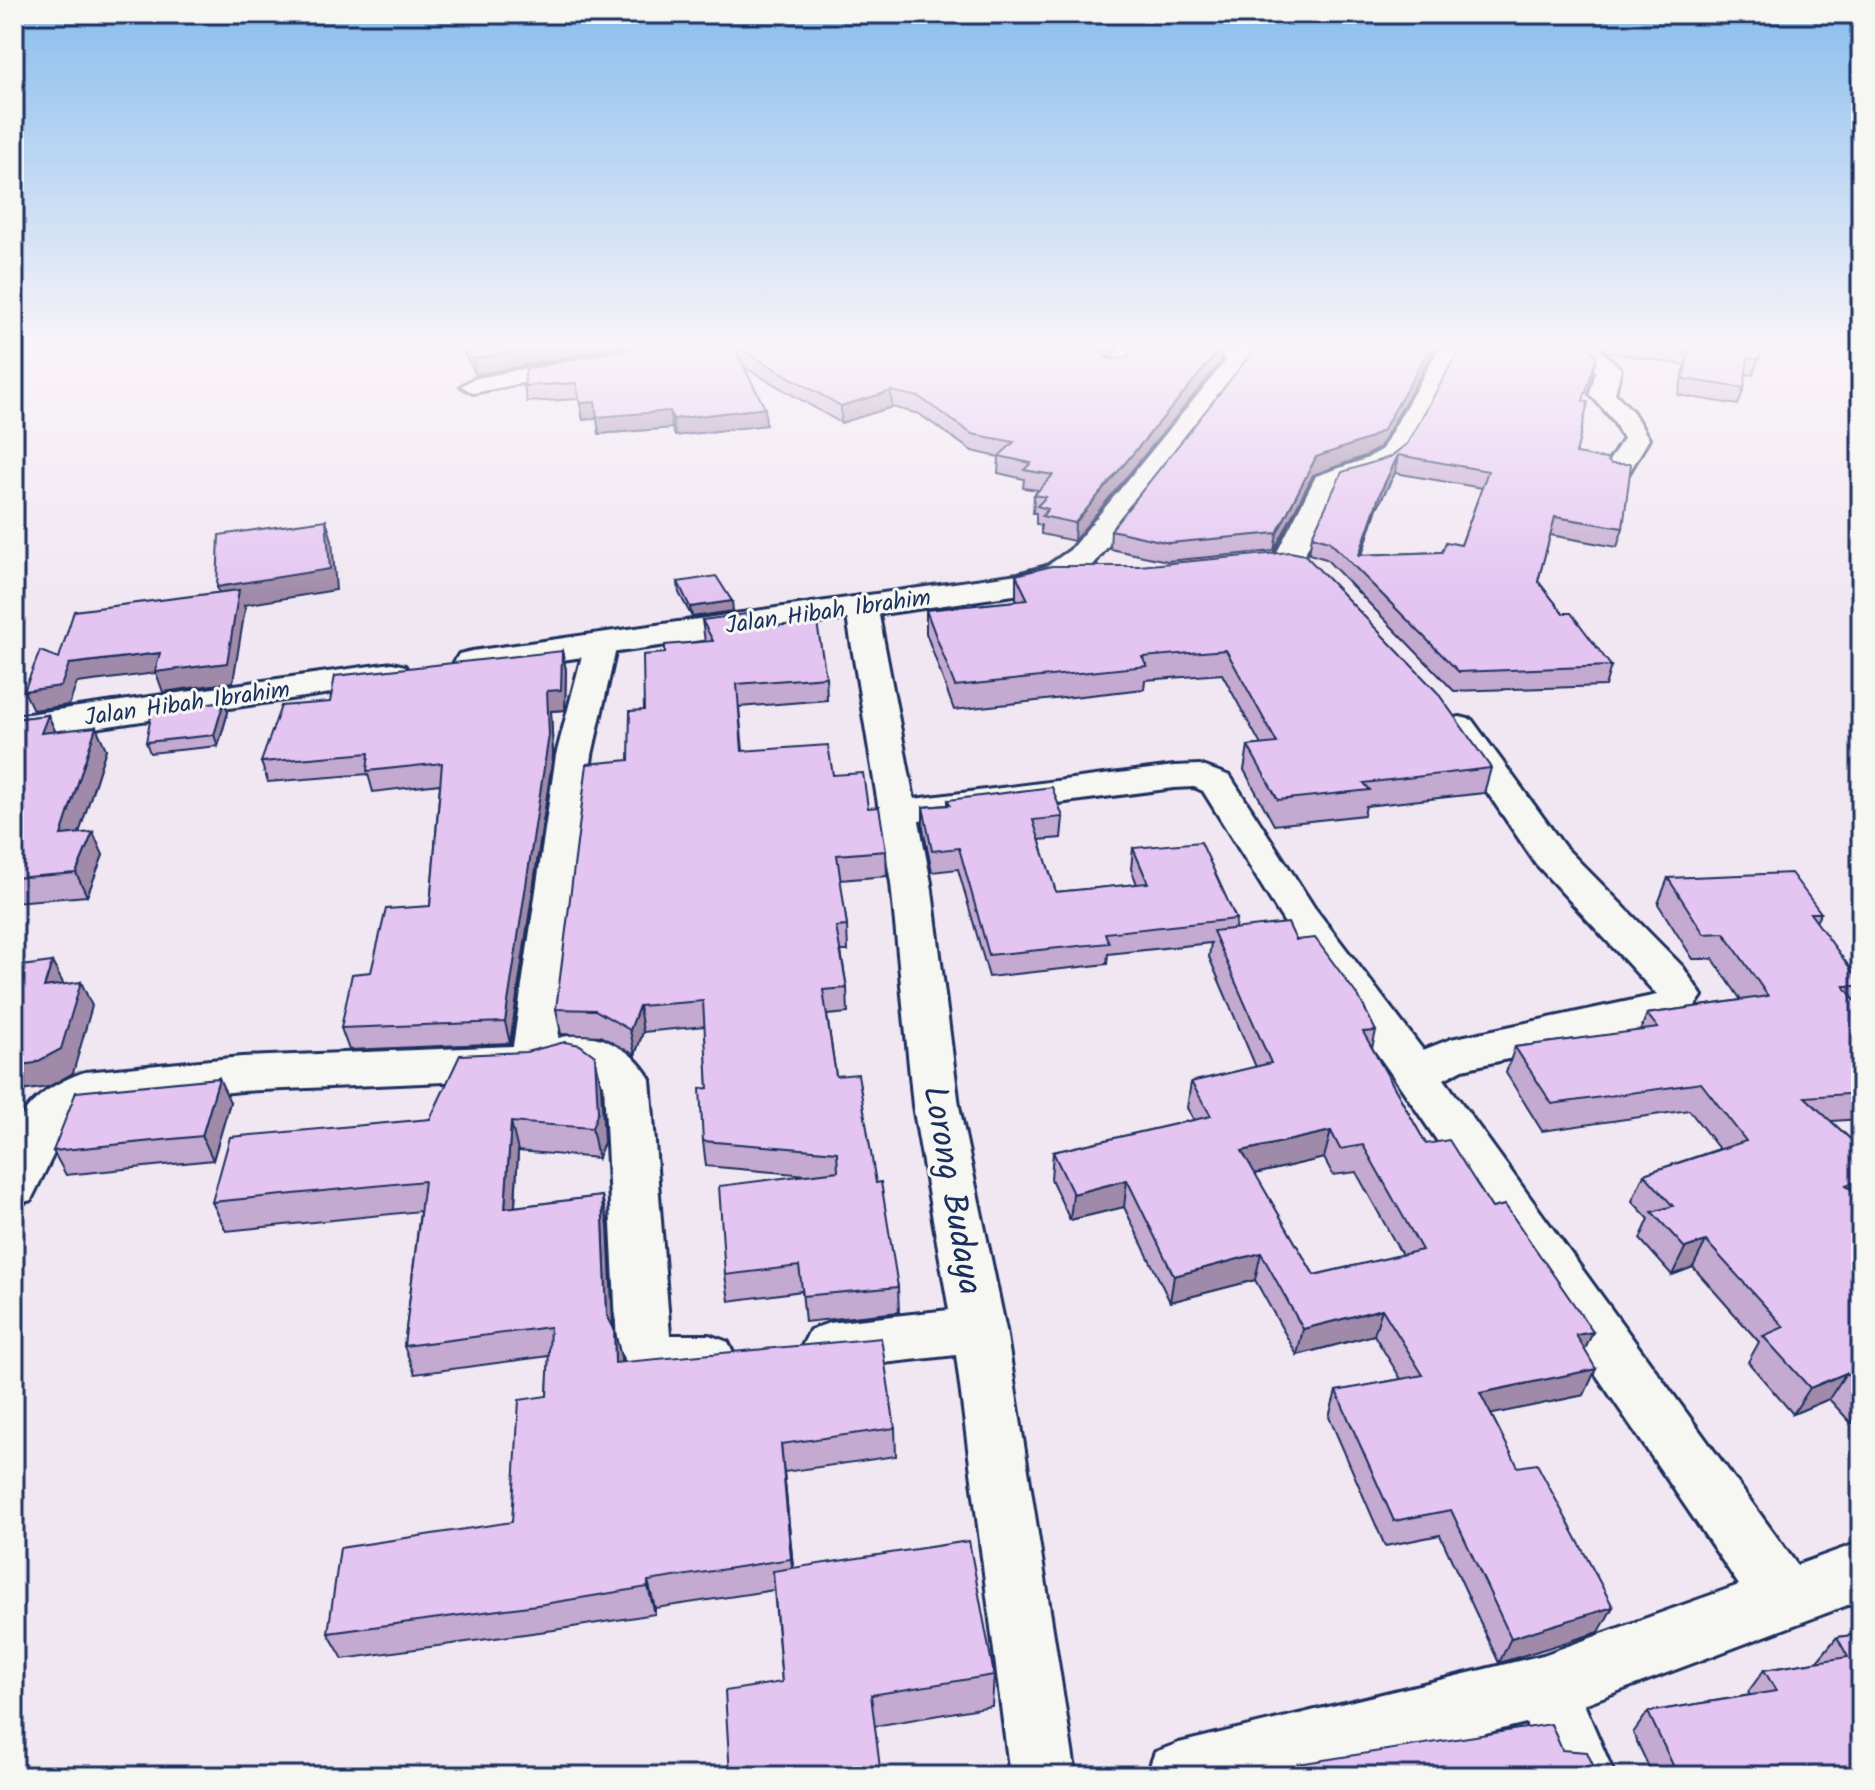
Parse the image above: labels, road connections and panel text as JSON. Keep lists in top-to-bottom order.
{
  "streets": {
    "street": ["Jalan Hibah Ibrahim", "Lorong Budaya"]
  },
  "crossings": [
    ["Jalan Hibah Ibrahim", "Lorong Budaya"]
  ]
}
